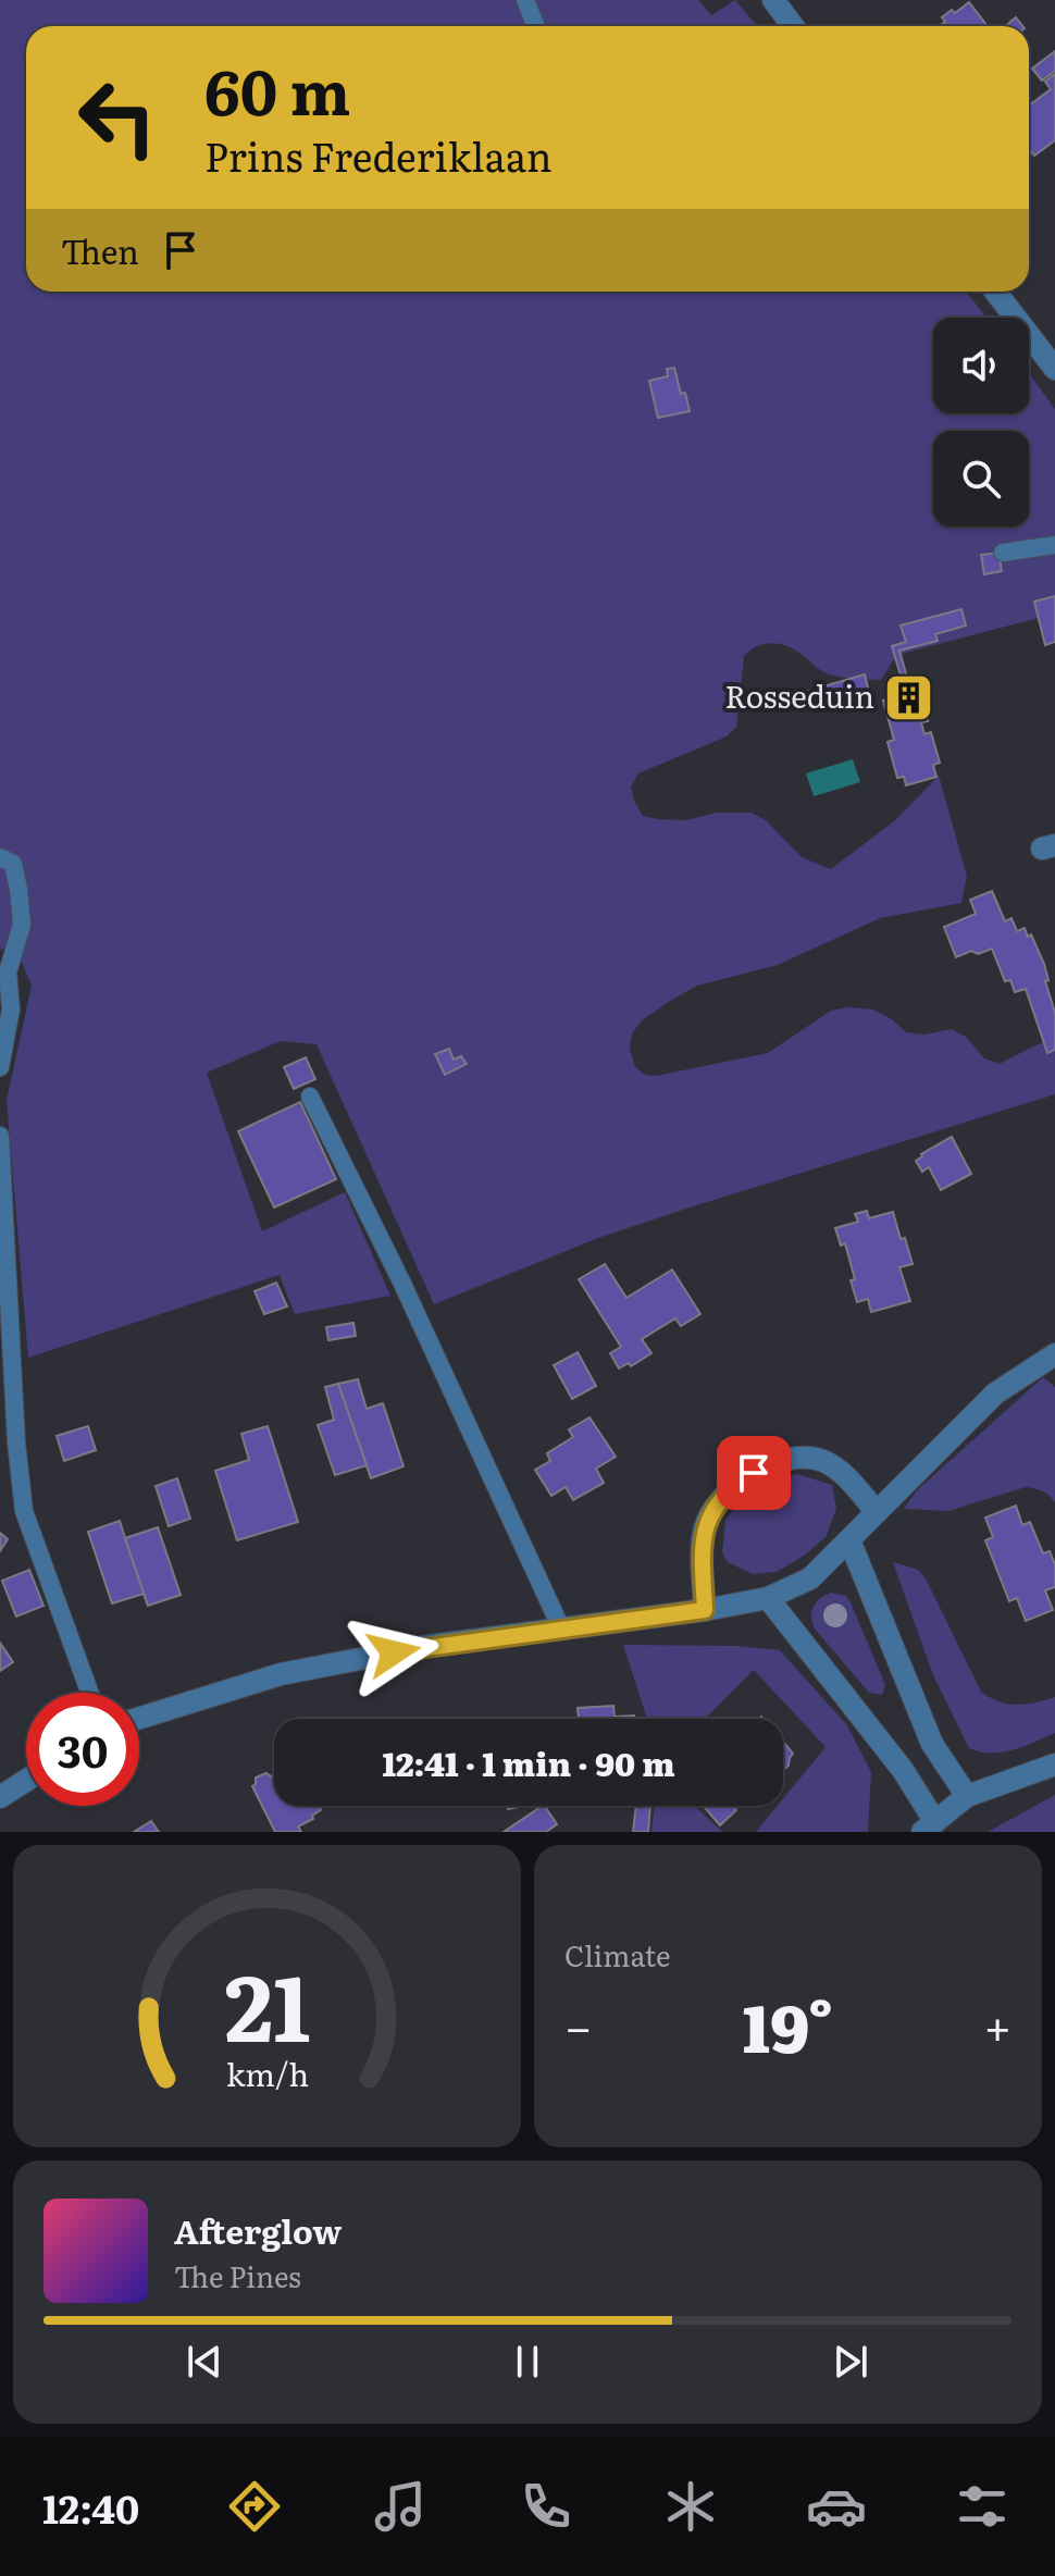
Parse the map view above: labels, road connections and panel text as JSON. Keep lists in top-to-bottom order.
{
  "places": {
    "building": ["Rosseduin"]
  },
  "page": {
    "turn": ["60 m", "Prins Frederiklaan"],
    "then": "Then",
    "limit": "30",
    "trip": "12:41 · 1 min · 90 m",
    "tile": "Climate",
    "heat": ["−", "19°", "+"],
    "song": ["Afterglow", "The Pines"],
    "tabs": "12:40",
    "gauge": ["21", "km/h"]
  }
}
